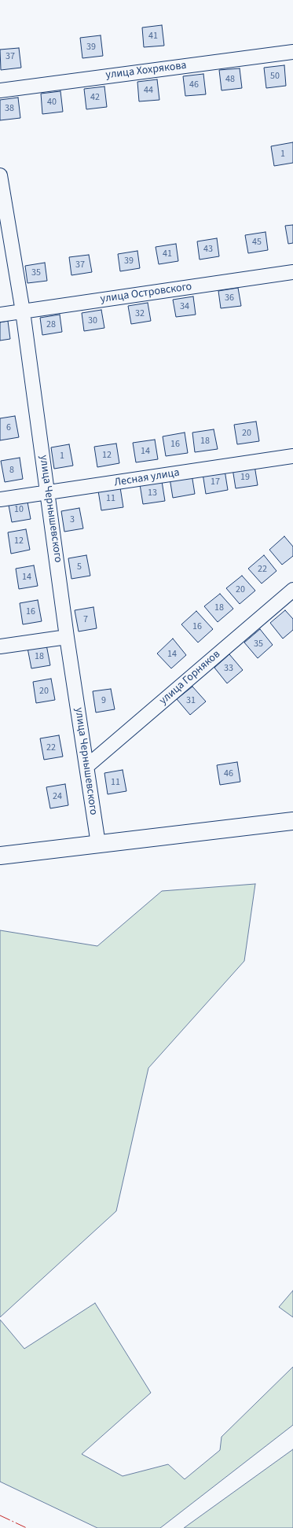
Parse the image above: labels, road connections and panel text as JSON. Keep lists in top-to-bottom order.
{
  "streets": {
    "street": [
      "улица Хохрякова",
      "улица Островского",
      "Лесная улица",
      "улица Чернышевского",
      "улица Горняков"
    ]
  },
  "crossings": [
    ["улица Островского", "улица Чернышевского"],
    ["Лесная улица", "улица Чернышевского"],
    ["улица Чернышевского", "улица Горняков"]
  ],
  "house_numbers": [
    "41",
    "39",
    "37",
    "50",
    "48",
    "46",
    "44",
    "42",
    "40",
    "38",
    "1",
    "45",
    "43",
    "41",
    "39",
    "37",
    "35",
    "36",
    "34",
    "32",
    "30",
    "28",
    "6",
    "20",
    "18",
    "16",
    "14",
    "12",
    "1",
    "8",
    "19",
    "17",
    "13",
    "11",
    "10",
    "3",
    "12",
    "5",
    "22",
    "14",
    "20",
    "18",
    "16",
    "7",
    "16",
    "35",
    "14",
    "18",
    "33",
    "20",
    "9",
    "31",
    "22",
    "46",
    "11",
    "24"
  ]
}
